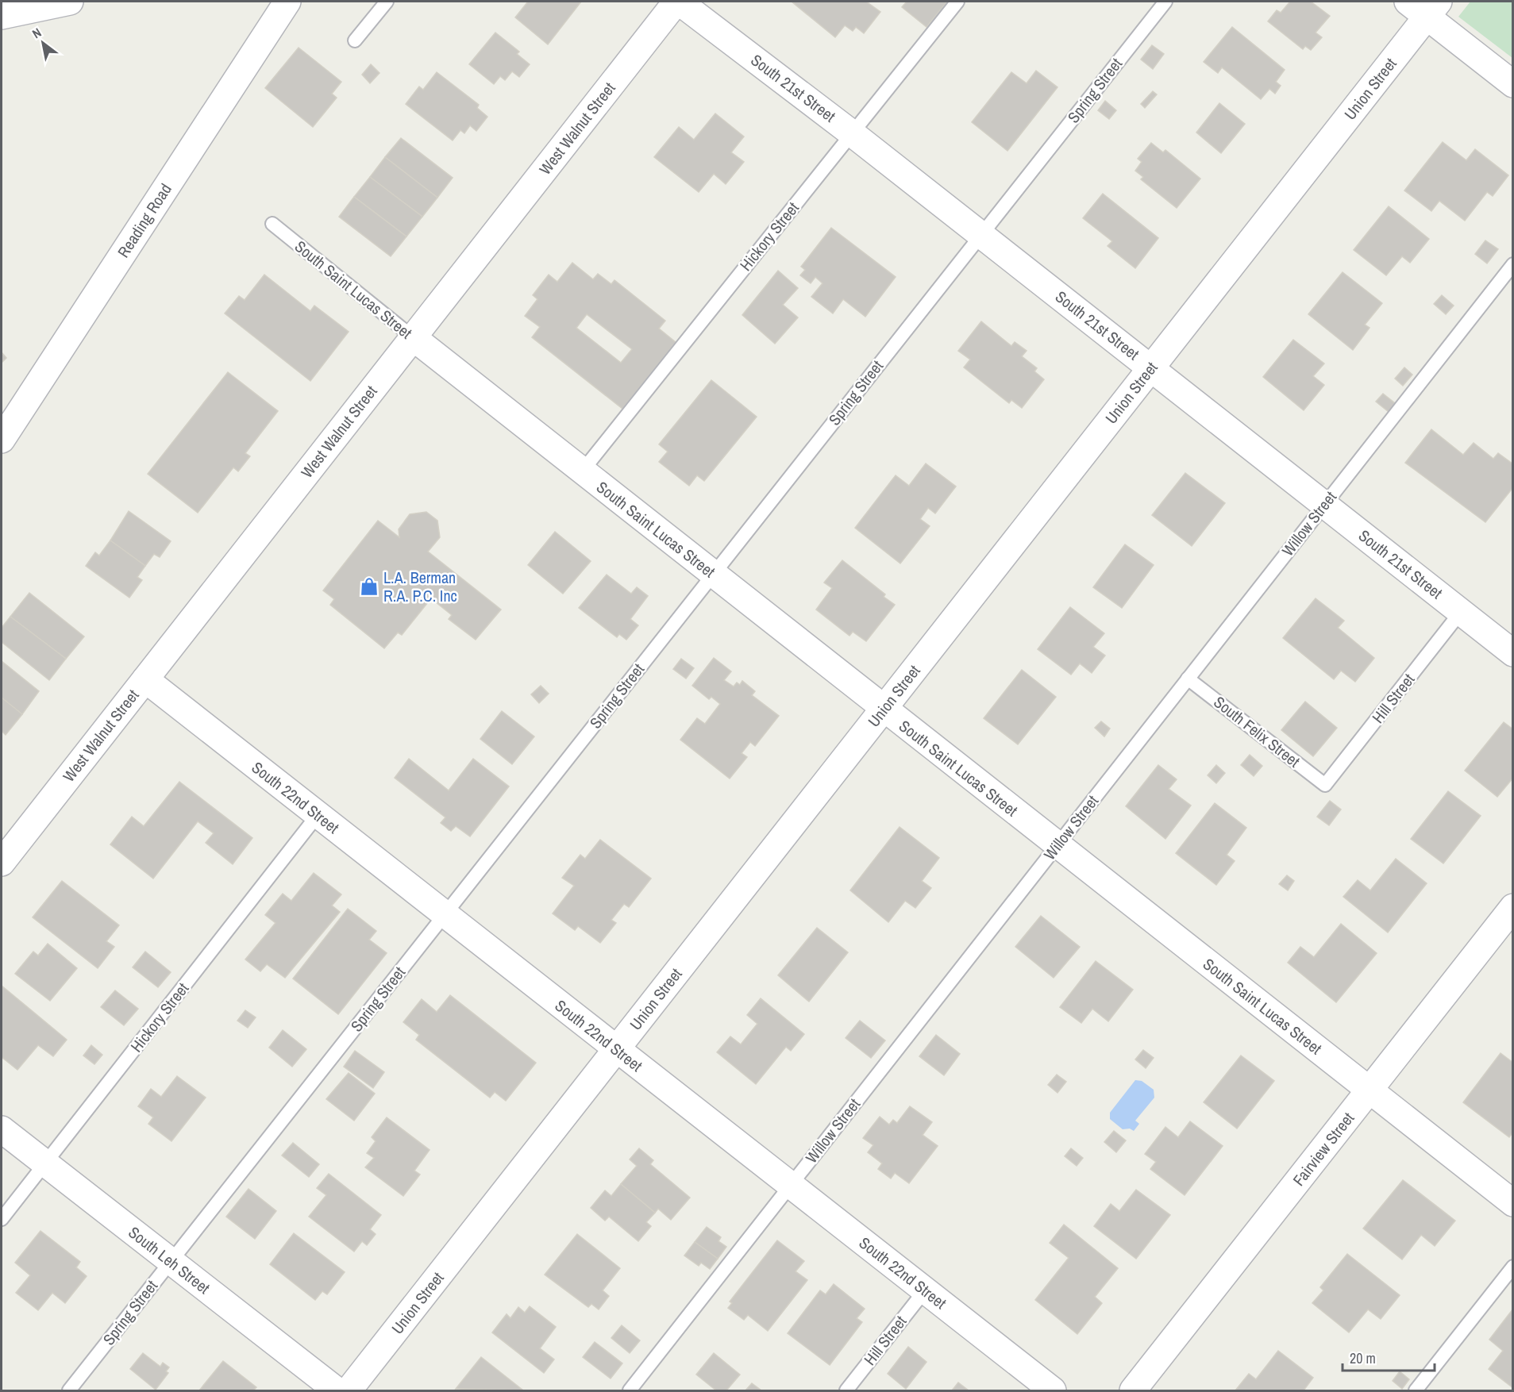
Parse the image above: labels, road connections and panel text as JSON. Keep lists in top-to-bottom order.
{
  "streets": {
    "street": [
      "South 21st Street",
      "Union Street",
      "West Walnut Street",
      "Reading Road",
      "South Saint Lucas Street",
      "South 22nd Street",
      "Fairview Street",
      "South Leh Street"
    ],
    "lane": [
      "Spring Street",
      "Hickory Street",
      "Willow Street",
      "Hill Street",
      "South Felix Street"
    ]
  },
  "crossings": [
    ["South 21st Street", "Union Street"],
    ["South 21st Street", "Spring Street"],
    ["South 21st Street", "West Walnut Street"],
    ["South 21st Street", "Hickory Street"],
    ["South 21st Street", "Willow Street"],
    ["South 21st Street", "Hill Street"],
    ["Union Street", "South Saint Lucas Street"],
    ["Union Street", "South 22nd Street"],
    ["Spring Street", "South Saint Lucas Street"],
    ["Spring Street", "South 22nd Street"],
    ["Spring Street", "South Leh Street"],
    ["West Walnut Street", "South Saint Lucas Street"],
    ["West Walnut Street", "South 22nd Street"],
    ["Hickory Street", "South Saint Lucas Street"],
    ["Hickory Street", "South 22nd Street"],
    ["Hickory Street", "South Leh Street"],
    ["South Saint Lucas Street", "Willow Street"],
    ["South Saint Lucas Street", "Fairview Street"],
    ["Willow Street", "South Felix Street"],
    ["Willow Street", "South 22nd Street"],
    ["Hill Street", "South Felix Street"],
    ["Hill Street", "South 22nd Street"]
  ],
  "places": {
    "shop": ["L.A. Berman R.A. P.C. Inc"]
  },
  "scale_bar": "20 m",
  "north": "top left"
}
